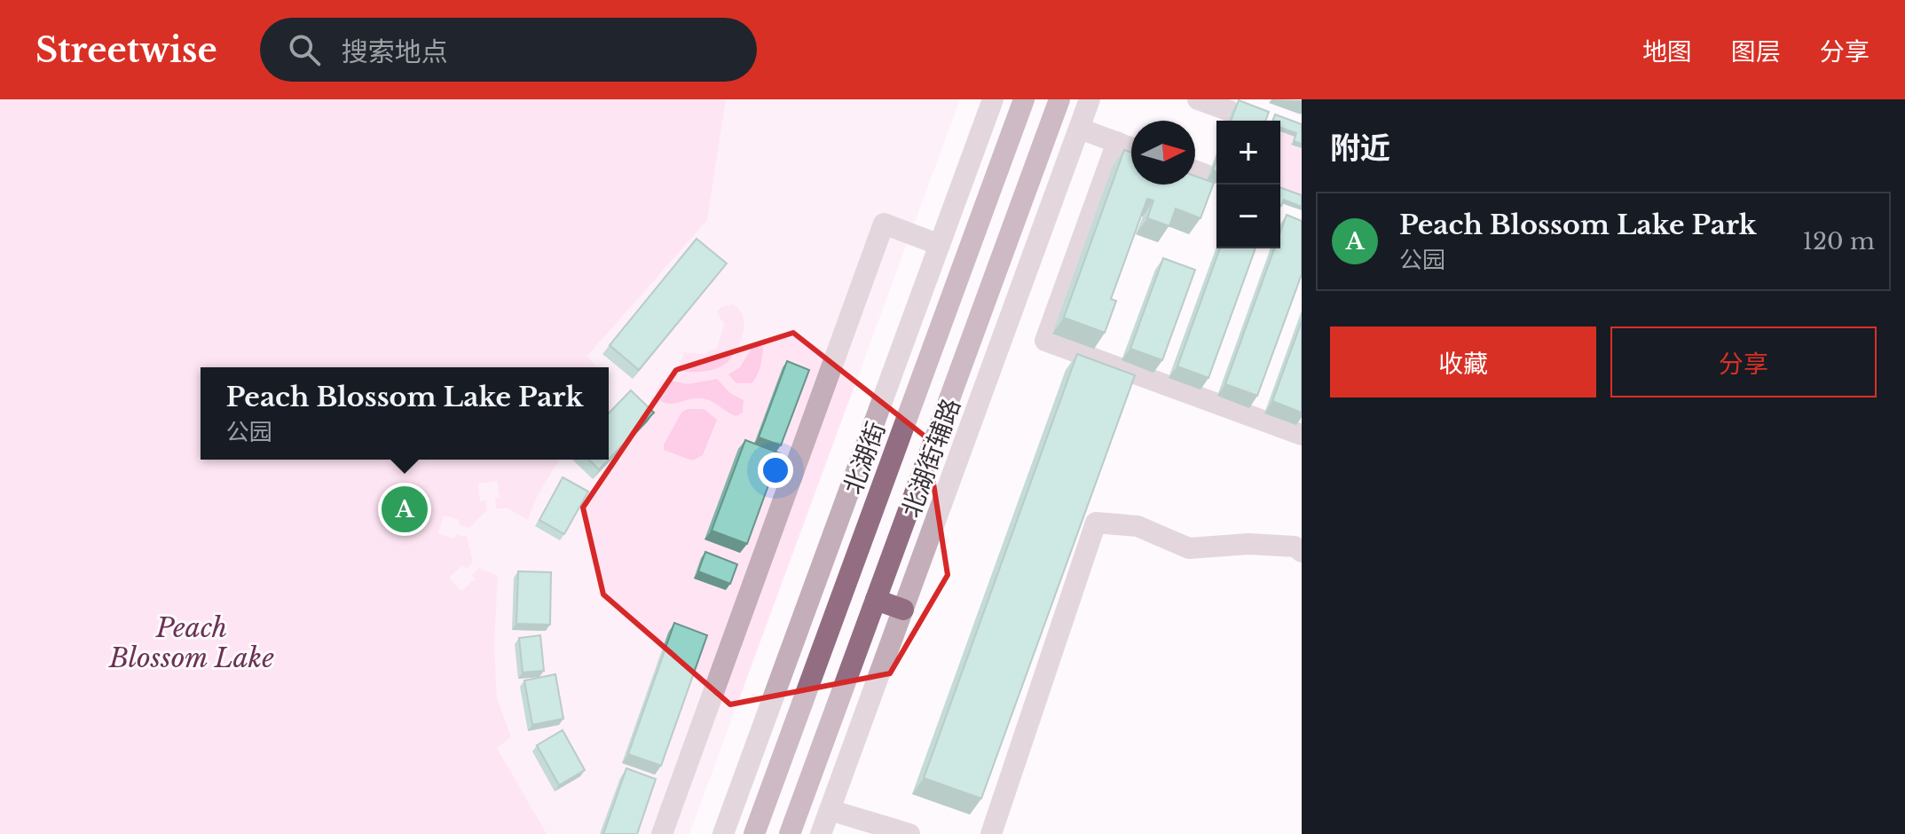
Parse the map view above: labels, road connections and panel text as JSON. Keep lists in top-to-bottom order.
{
  "streets": {
    "main road": ["北湖街"],
    "street": ["北湖街辅路"]
  },
  "water": ["Peach Blossom Lake"],
  "north": "right",
  "page": {
    "header": "Streetwise",
    "search": "搜索地点",
    "nav": ["地图", "图层", "分享"],
    "heading": "附近",
    "map_buttons": ["+", "−"],
    "list": [
      {
        "mark": "A",
        "name": "Peach Blossom Lake Park",
        "note": "公园",
        "value": "120 m"
      }
    ],
    "buttons": ["收藏", "分享"],
    "popup": ["Peach Blossom Lake Park", "公园"],
    "pins": "A"
  }
}
